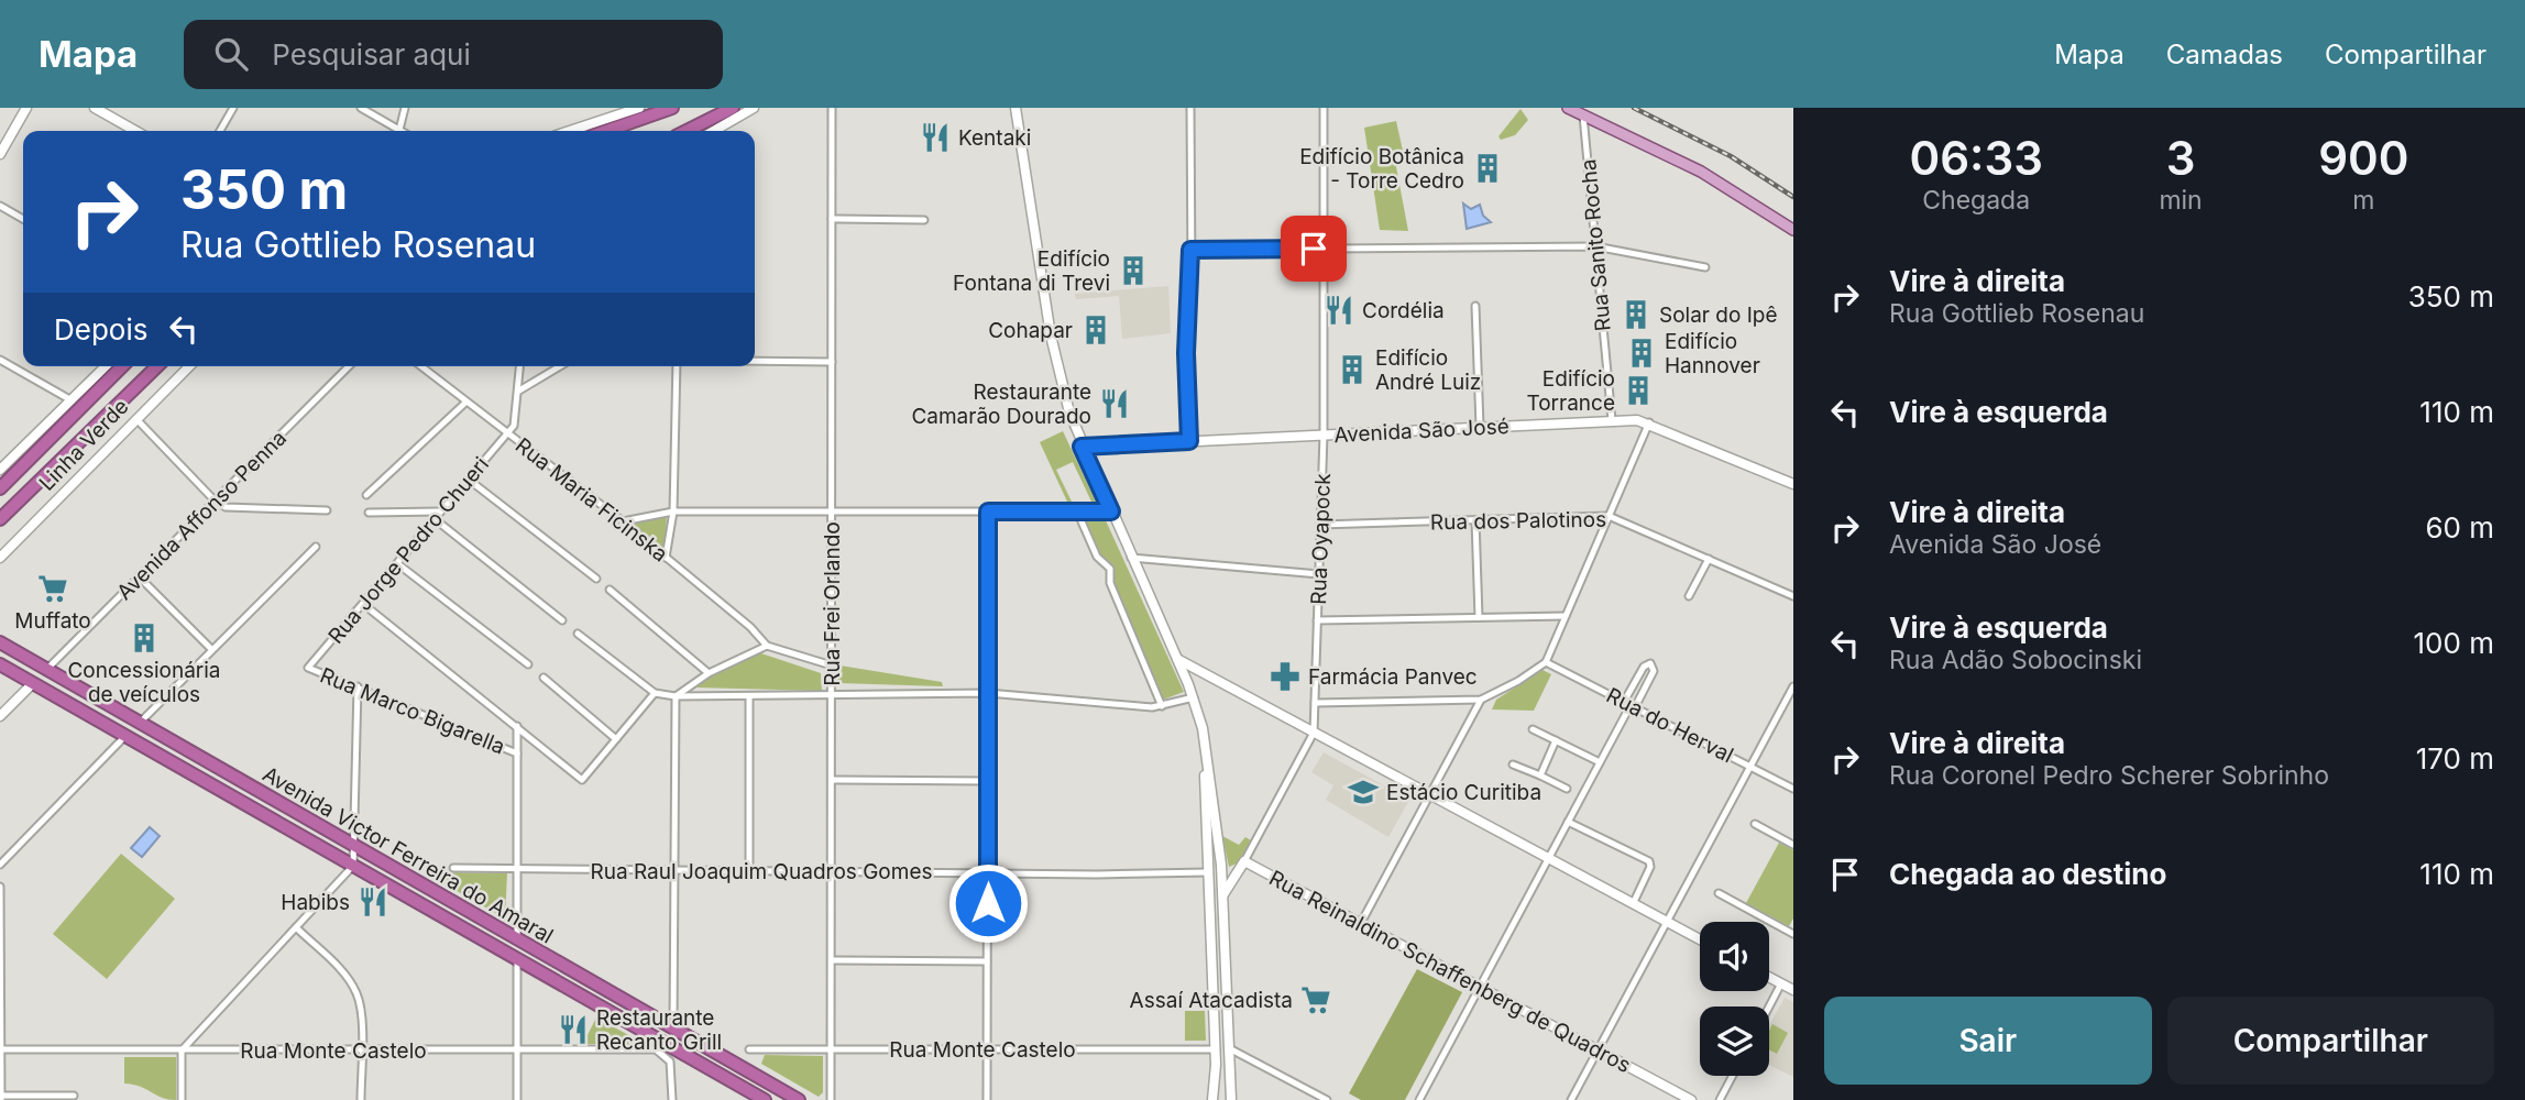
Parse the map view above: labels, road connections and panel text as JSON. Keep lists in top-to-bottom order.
{
  "streets": {
    "highway": ["Linha Verde", "Avenida Victor Ferreira do Amaral"],
    "street": [
      "Rua Sanito Rocha",
      "Avenida São José",
      "Rua Maria Ficinska",
      "Avenida Affonso Penna",
      "Rua dos Palotinos",
      "Rua Oyapock",
      "Rua Jorge Pedro Chueri",
      "Rua Frei Orlando",
      "Rua Marco Bigarella",
      "Rua do Herval",
      "Rua Raul Joaquim Quadros Gomes",
      "Rua Reinaldino Schaffenberg de Quadros",
      "Rua Monte Castelo"
    ]
  },
  "crossings": [
    ["Rua Sanito Rocha", "Avenida São José"],
    ["Avenida São José", "Rua Oyapock"],
    ["Rua Maria Ficinska", "Rua Jorge Pedro Chueri"],
    ["Avenida Affonso Penna", "Avenida Victor Ferreira do Amaral"],
    ["Rua dos Palotinos", "Rua Oyapock"],
    ["Rua Oyapock", "Rua Reinaldino Schaffenberg de Quadros"],
    ["Rua Jorge Pedro Chueri", "Rua Marco Bigarella"],
    ["Rua Frei Orlando", "Rua Raul Joaquim Quadros Gomes"],
    ["Rua Frei Orlando", "Rua Monte Castelo"]
  ],
  "places": {
    "restaurant": [
      "Kentaki",
      "Cordélia",
      "Restaurante Camarão Dourado",
      "Habibs",
      "Restaurante Recanto Grill"
    ],
    "building": [
      "Edifício Botânica - Torre Cedro",
      "Edifício Fontana di Trevi",
      "Solar do Ipê",
      "Cohapar",
      "Edifício Hannover",
      "Edifício André Luiz",
      "Edifício Torrance",
      "Concessionária de veículos"
    ],
    "supermarket": ["Muffato", "Assaí Atacadista"],
    "pharmacy": ["Farmácia Panvec"],
    "school or university": ["Estácio Curitiba"]
  },
  "page": {
    "header": "Mapa",
    "search": "Pesquisar aqui",
    "nav": ["Mapa", "Camadas", "Compartilhar"],
    "eta": [
      "06:33",
      "Chegada",
      "3",
      "min",
      "900",
      "m"
    ],
    "turn": ["350 m", "Rua Gottlieb Rosenau"],
    "list": [
      {
        "name": "Vire à direita",
        "note": "Rua Gottlieb Rosenau",
        "value": "350 m"
      },
      {
        "name": "Vire à esquerda",
        "value": "110 m"
      },
      {
        "name": "Vire à direita",
        "note": "Avenida São José",
        "value": "60 m"
      },
      {
        "name": "Vire à esquerda",
        "note": "Rua Adão Sobocinski",
        "value": "100 m"
      },
      {
        "name": "Vire à direita",
        "note": "Rua Coronel Pedro Scherer Sobrinho",
        "value": "170 m"
      },
      {
        "name": "Chegada ao destino",
        "value": "110 m"
      }
    ],
    "then": "Depois",
    "buttons": ["Sair", "Compartilhar"]
  }
}
